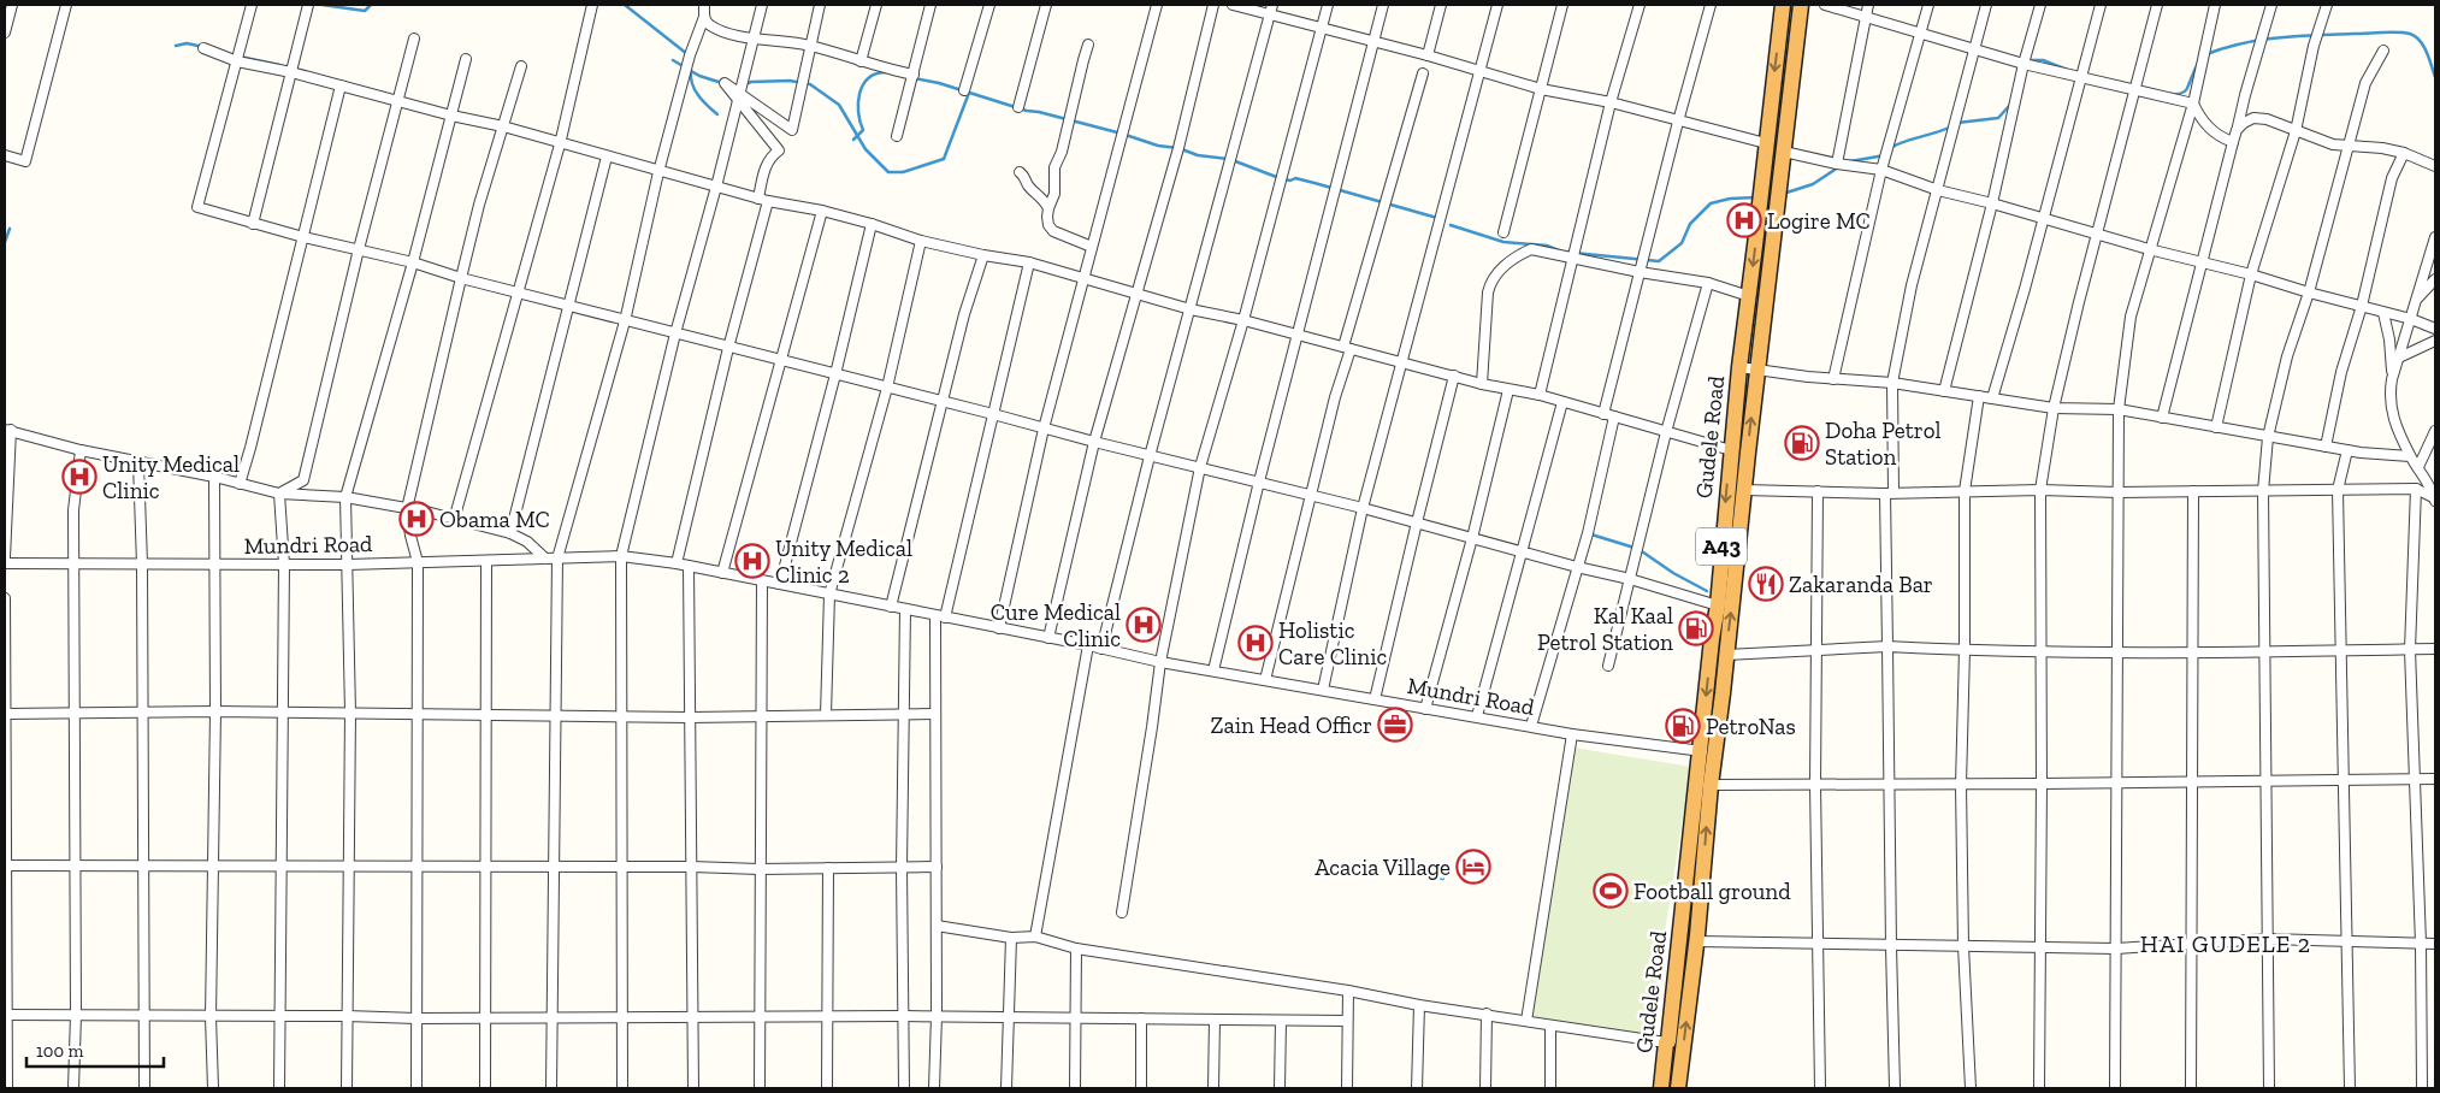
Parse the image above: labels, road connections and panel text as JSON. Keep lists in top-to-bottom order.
{
  "streets": {
    "highway": ["Gudele Road", "A43"],
    "street": ["Mundri Road"]
  },
  "crossings": [
    ["Gudele Road", "Mundri Road"]
  ],
  "districts": ["HAI GUDELE 2"],
  "places": {
    "hospital": [
      "Logire MC",
      "Unity Medical Clinic",
      "Obama MC",
      "Unity Medical Clinic 2",
      "Cure Medical Clinic",
      "Holistic Care Clinic"
    ],
    "fuel station": ["Doha Petrol Station", "Kal Kaal Petrol Station", "PetroNas"],
    "restaurant": ["Zakaranda Bar"],
    "office": ["Zain Head Officr"],
    "hotel": ["Acacia Village"],
    "sports": ["Football ground"]
  },
  "scale_bar": "100 m"
}
